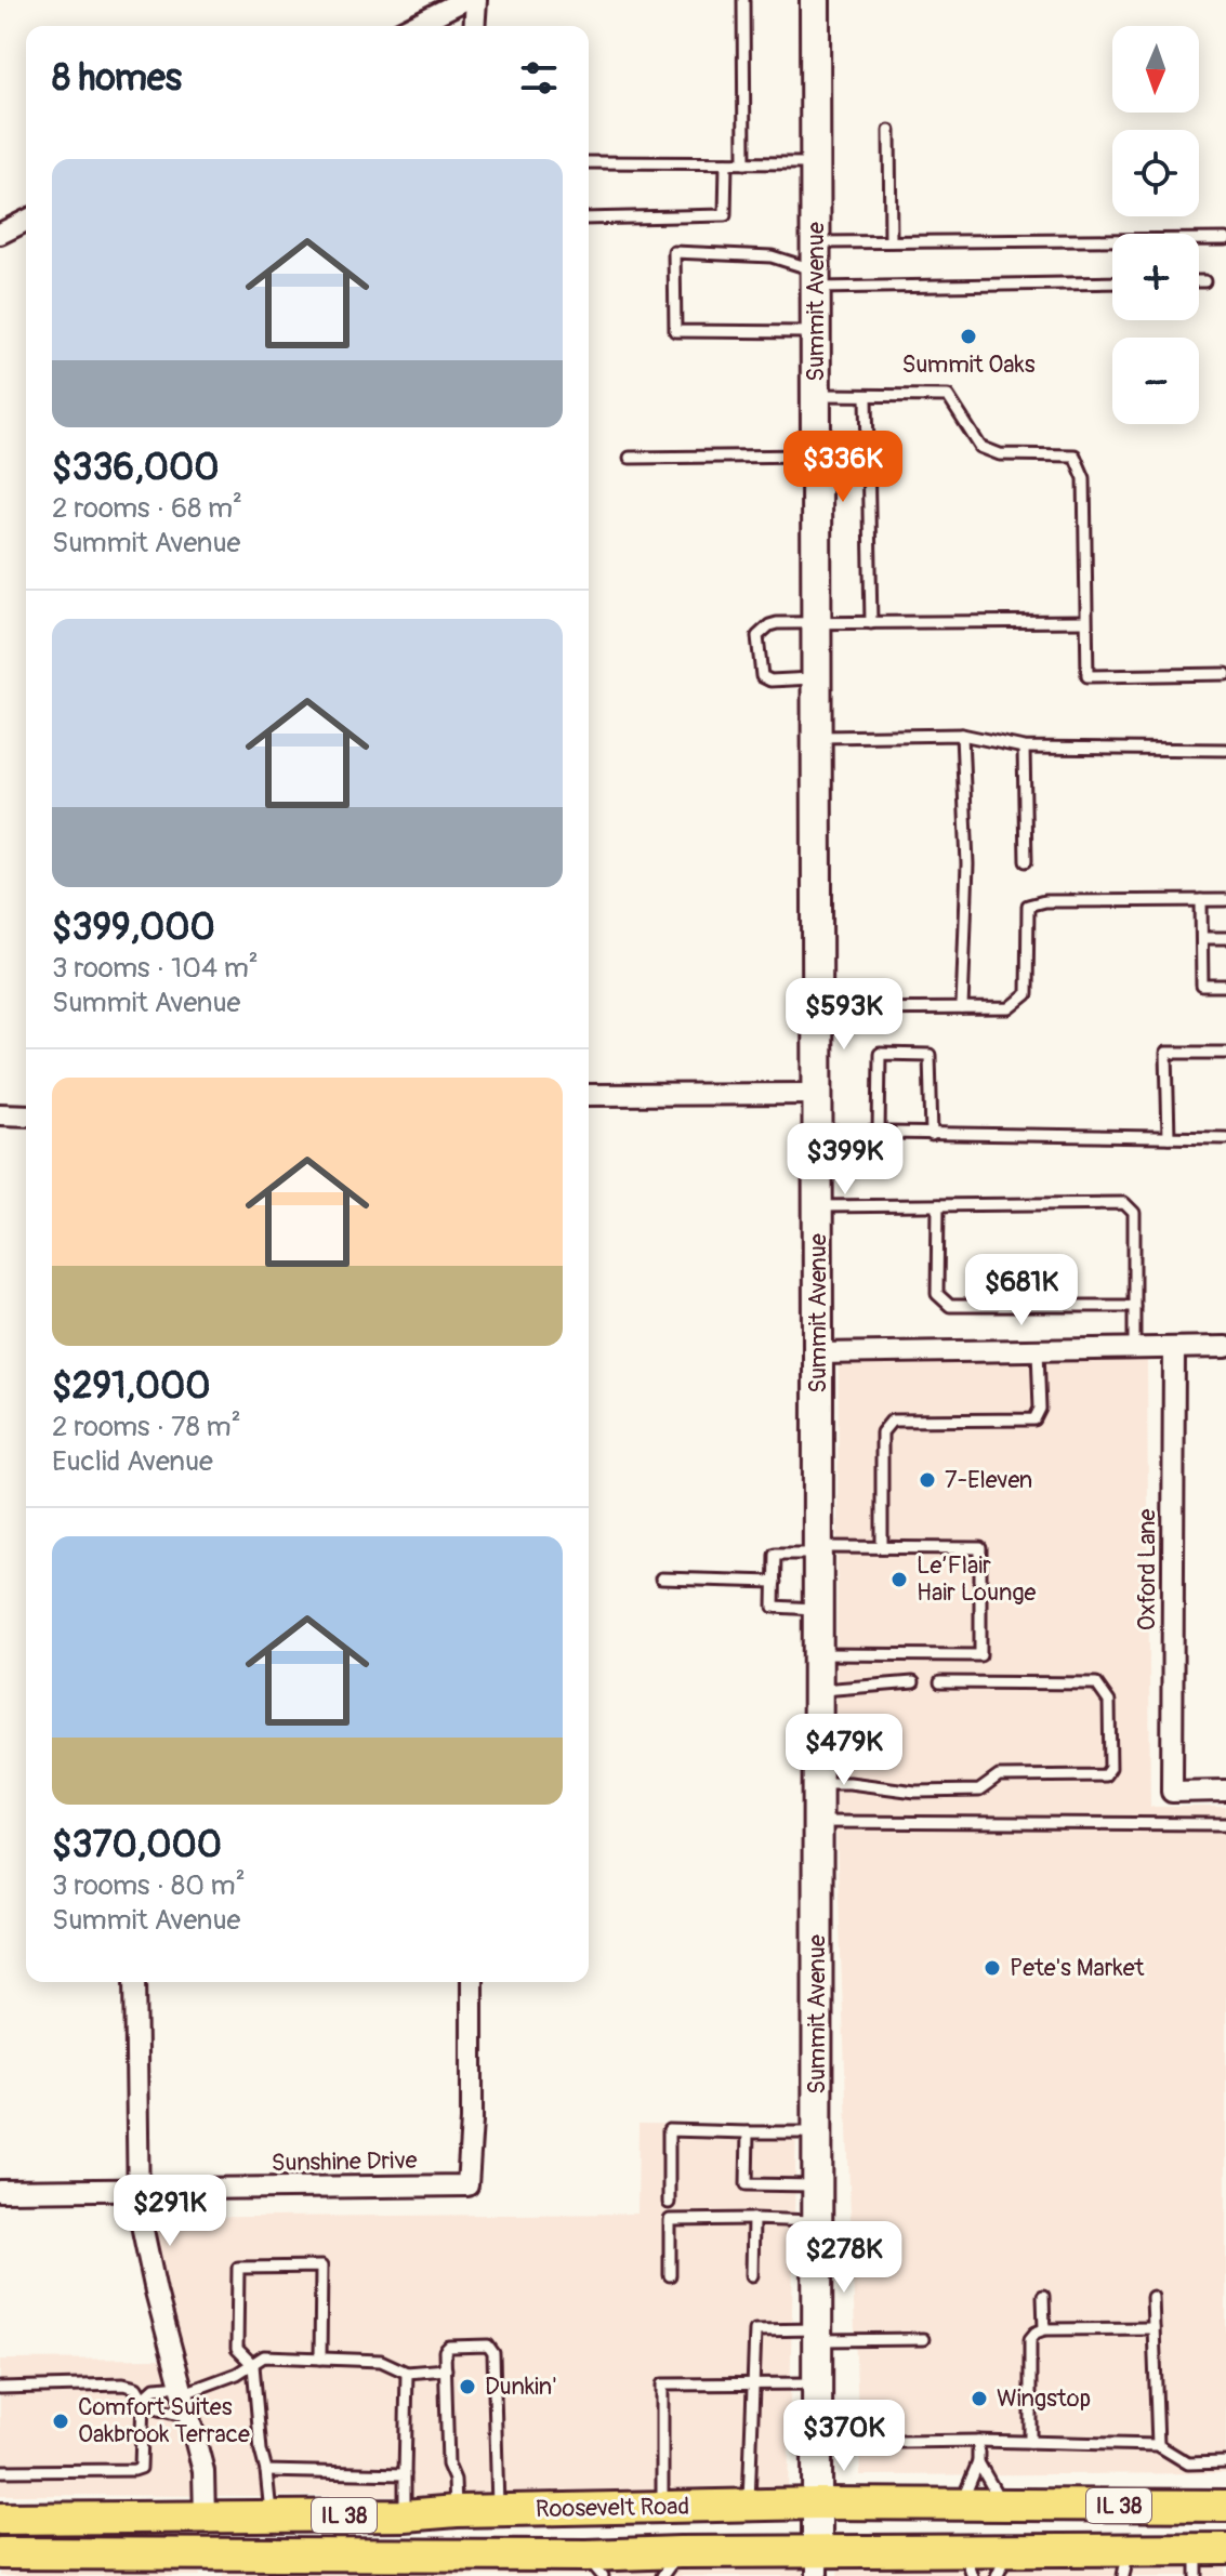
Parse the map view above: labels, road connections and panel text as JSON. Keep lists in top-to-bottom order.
{
  "streets": {
    "main road": ["Summit Avenue", "IL 38", "Roosevelt Road"],
    "street": ["Oxford Lane", "Sunshine Drive"]
  },
  "crossings": [
    ["Summit Avenue", "Roosevelt Road"]
  ],
  "places": [
    "Summit Oaks",
    "7-Eleven",
    "Le’Flair Hair Lounge",
    "Pete's Market",
    "Dunkin'",
    "Wingstop",
    "Comfort Suites Oakbrook Terrace"
  ],
  "north": "bottom",
  "page": {
    "map_buttons": ["+", "−"],
    "heading": "8 homes",
    "list": [
      {
        "name": "$336,000",
        "note": "2 rooms · 68 m² · Summit Avenue"
      },
      {
        "name": "$399,000",
        "note": "3 rooms · 104 m² · Summit Avenue"
      },
      {
        "name": "$291,000",
        "note": "2 rooms · 78 m² · Euclid Avenue"
      },
      {
        "name": "$370,000",
        "note": "3 rooms · 80 m² · Summit Avenue"
      }
    ],
    "price": [
      "$336K",
      "$593K",
      "$399K",
      "$681K",
      "$479K",
      "$291K",
      "$278K",
      "$370K"
    ]
  }
}
